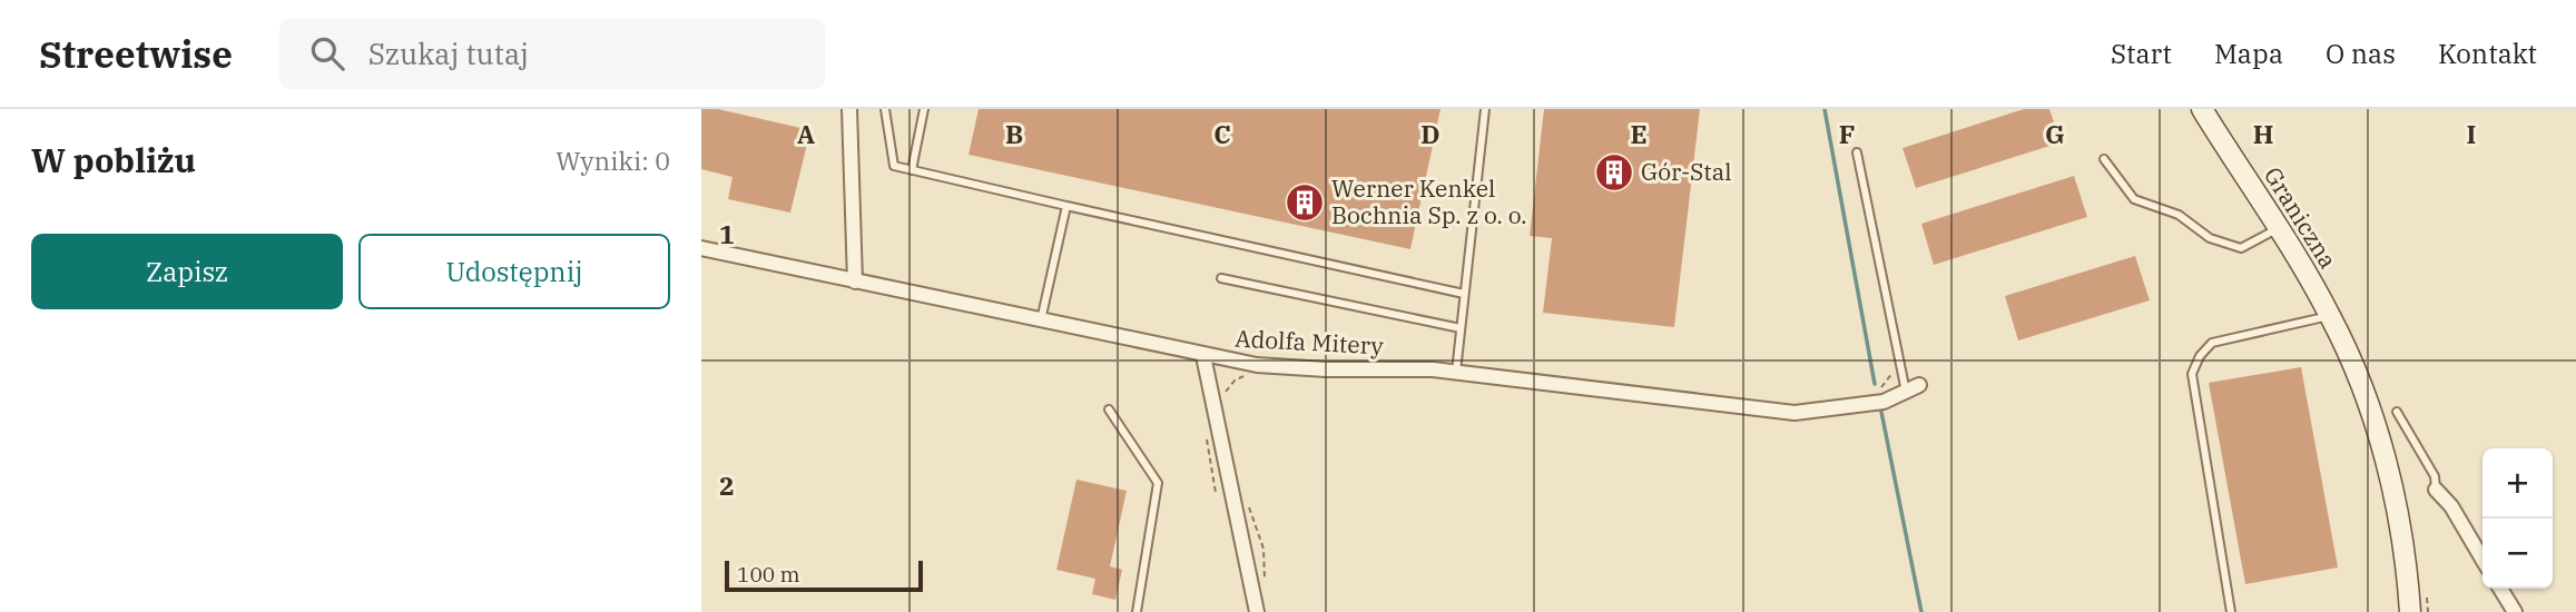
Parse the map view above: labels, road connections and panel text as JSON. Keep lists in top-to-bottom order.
{
  "streets": {
    "main road": ["Graniczna"],
    "street": ["Adolfa Mitery"]
  },
  "places": {
    "building": ["Gór-Stal", "Werner Kenkel Bochnia Sp. z o. o."]
  },
  "scale_bar": "100 m",
  "page": {
    "header": "Streetwise",
    "search": "Szukaj tutaj",
    "nav": [
      "Start",
      "Mapa",
      "O nas",
      "Kontakt"
    ],
    "heading": ["W pobliżu", "Wyniki: 0"],
    "buttons": ["Zapisz", "Udostępnij"],
    "map_buttons": ["+", "−"],
    "scale": "100 m"
  },
  "grid": {
    "columns": [
      "A",
      "B",
      "C",
      "D",
      "E",
      "F",
      "G",
      "H",
      "I"
    ],
    "rows": ["1", "2"]
  }
}
